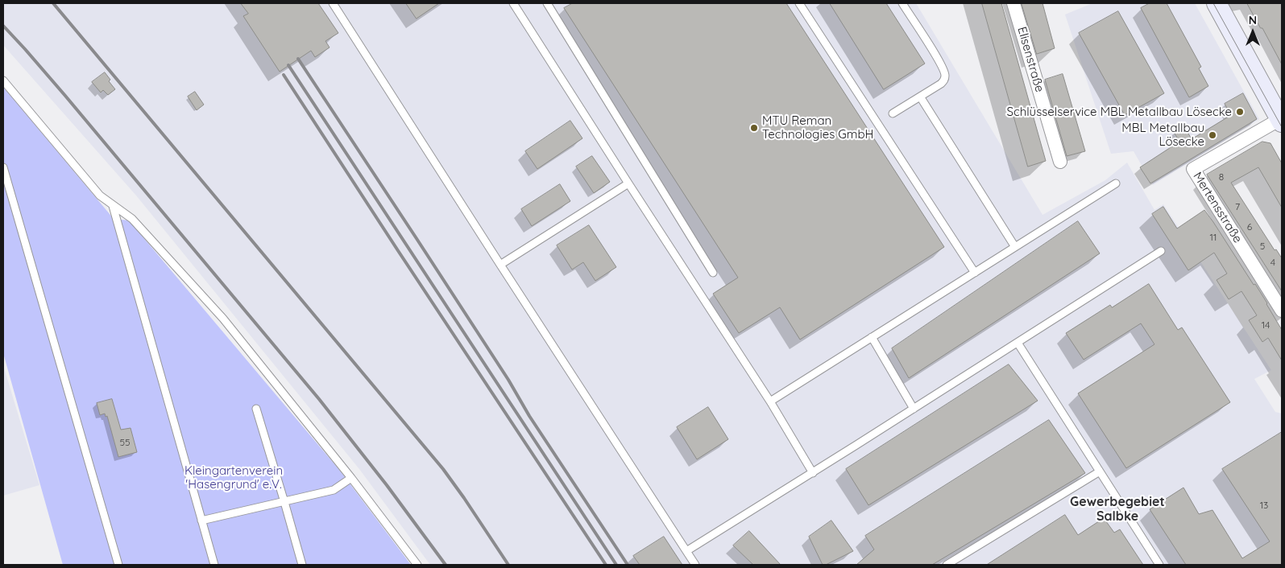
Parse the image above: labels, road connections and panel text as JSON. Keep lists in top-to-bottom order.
{
  "streets": {
    "street": ["Elisenstraße", "Mertensstraße"]
  },
  "districts": ["Gewerbegebiet Salbke"],
  "parks": ["Kleingartenverein 'Hasengrund' e.V."],
  "places": ["Schlüsselservice MBL Metallbau Lösecke", "MTU Reman Technologies GmbH", "MBL Metallbau Lösecke"],
  "house_numbers": [
    "8",
    "7",
    "6",
    "11",
    "5",
    "4",
    "14",
    "55",
    "13"
  ],
  "north": "top"
}
